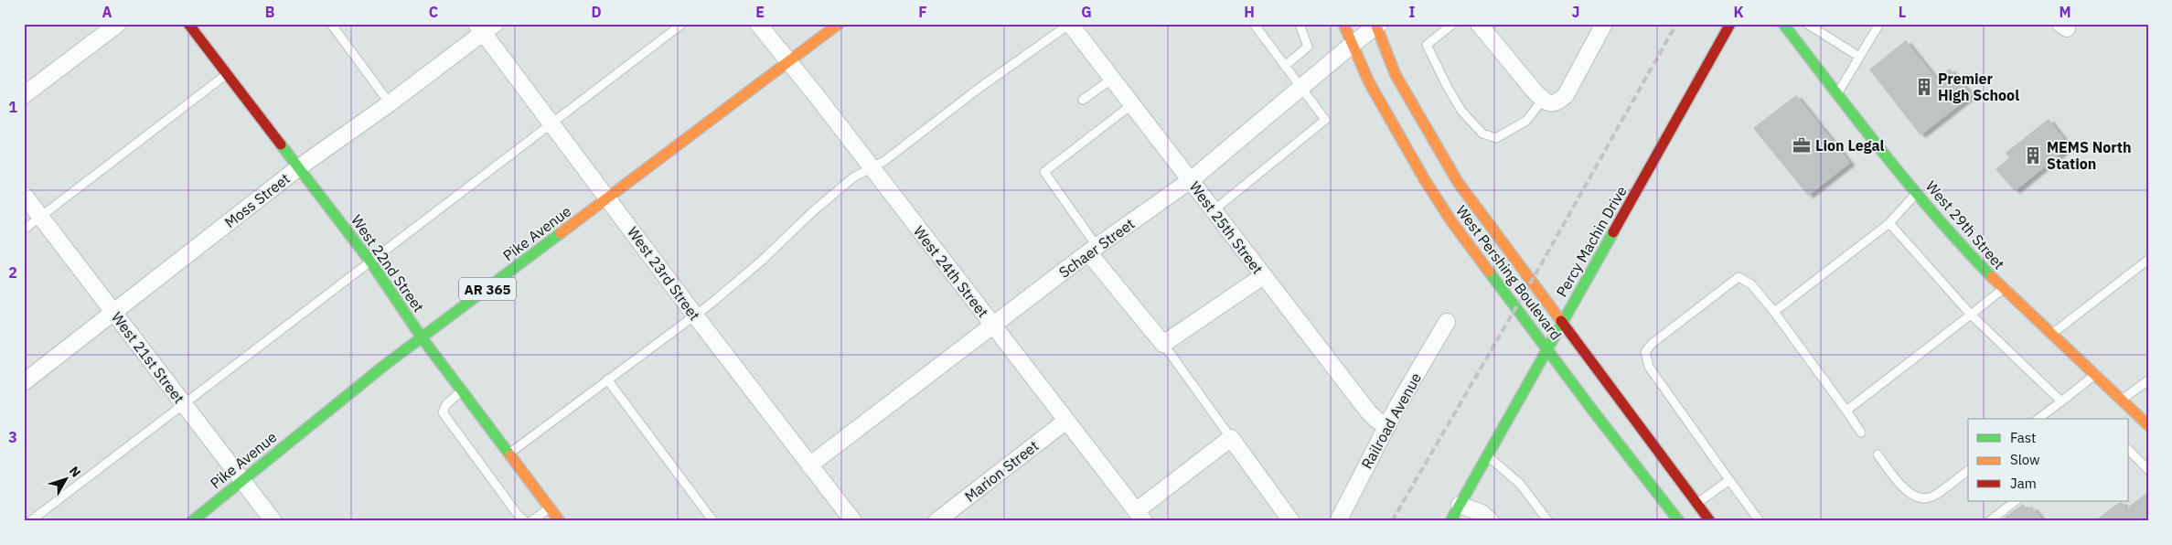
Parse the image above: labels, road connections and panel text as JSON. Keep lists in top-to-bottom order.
{
  "streets": {
    "main road": [
      "West 29th Street",
      "Pike Avenue",
      "Percy Machin Drive",
      "West 22nd Street",
      "West Pershing Boulevard",
      "AR 365"
    ],
    "street": [
      "Moss Street",
      "West 25th Street",
      "Schaer Street",
      "West 24th Street",
      "West 23rd Street",
      "West 21st Street",
      "Railroad Avenue",
      "Marion Street"
    ]
  },
  "crossings": [
    ["Moss Street", "West 22nd Street"],
    ["Moss Street", "West 23rd Street"],
    ["Moss Street", "West 21st Street"],
    ["West 25th Street", "Schaer Street"],
    ["West 25th Street", "Railroad Avenue"],
    ["Pike Avenue", "West 22nd Street"],
    ["Pike Avenue", "West 24th Street"],
    ["Pike Avenue", "West 23rd Street"],
    ["Pike Avenue", "West 21st Street"],
    ["Percy Machin Drive", "West Pershing Boulevard"],
    ["Schaer Street", "West 24th Street"],
    ["Schaer Street", "West Pershing Boulevard"],
    ["Schaer Street", "West 23rd Street"],
    ["West 24th Street", "Marion Street"]
  ],
  "places": {
    "building": ["Premier High School", "MEMS North Station"],
    "office": ["Lion Legal"]
  },
  "legend": ["Fast", "Slow", "Jam"],
  "north": "top right",
  "grid": {
    "columns": [
      "A",
      "B",
      "C",
      "D",
      "E",
      "F",
      "G",
      "H",
      "I",
      "J",
      "K",
      "L",
      "M"
    ],
    "rows": ["1", "2", "3"]
  }
}
